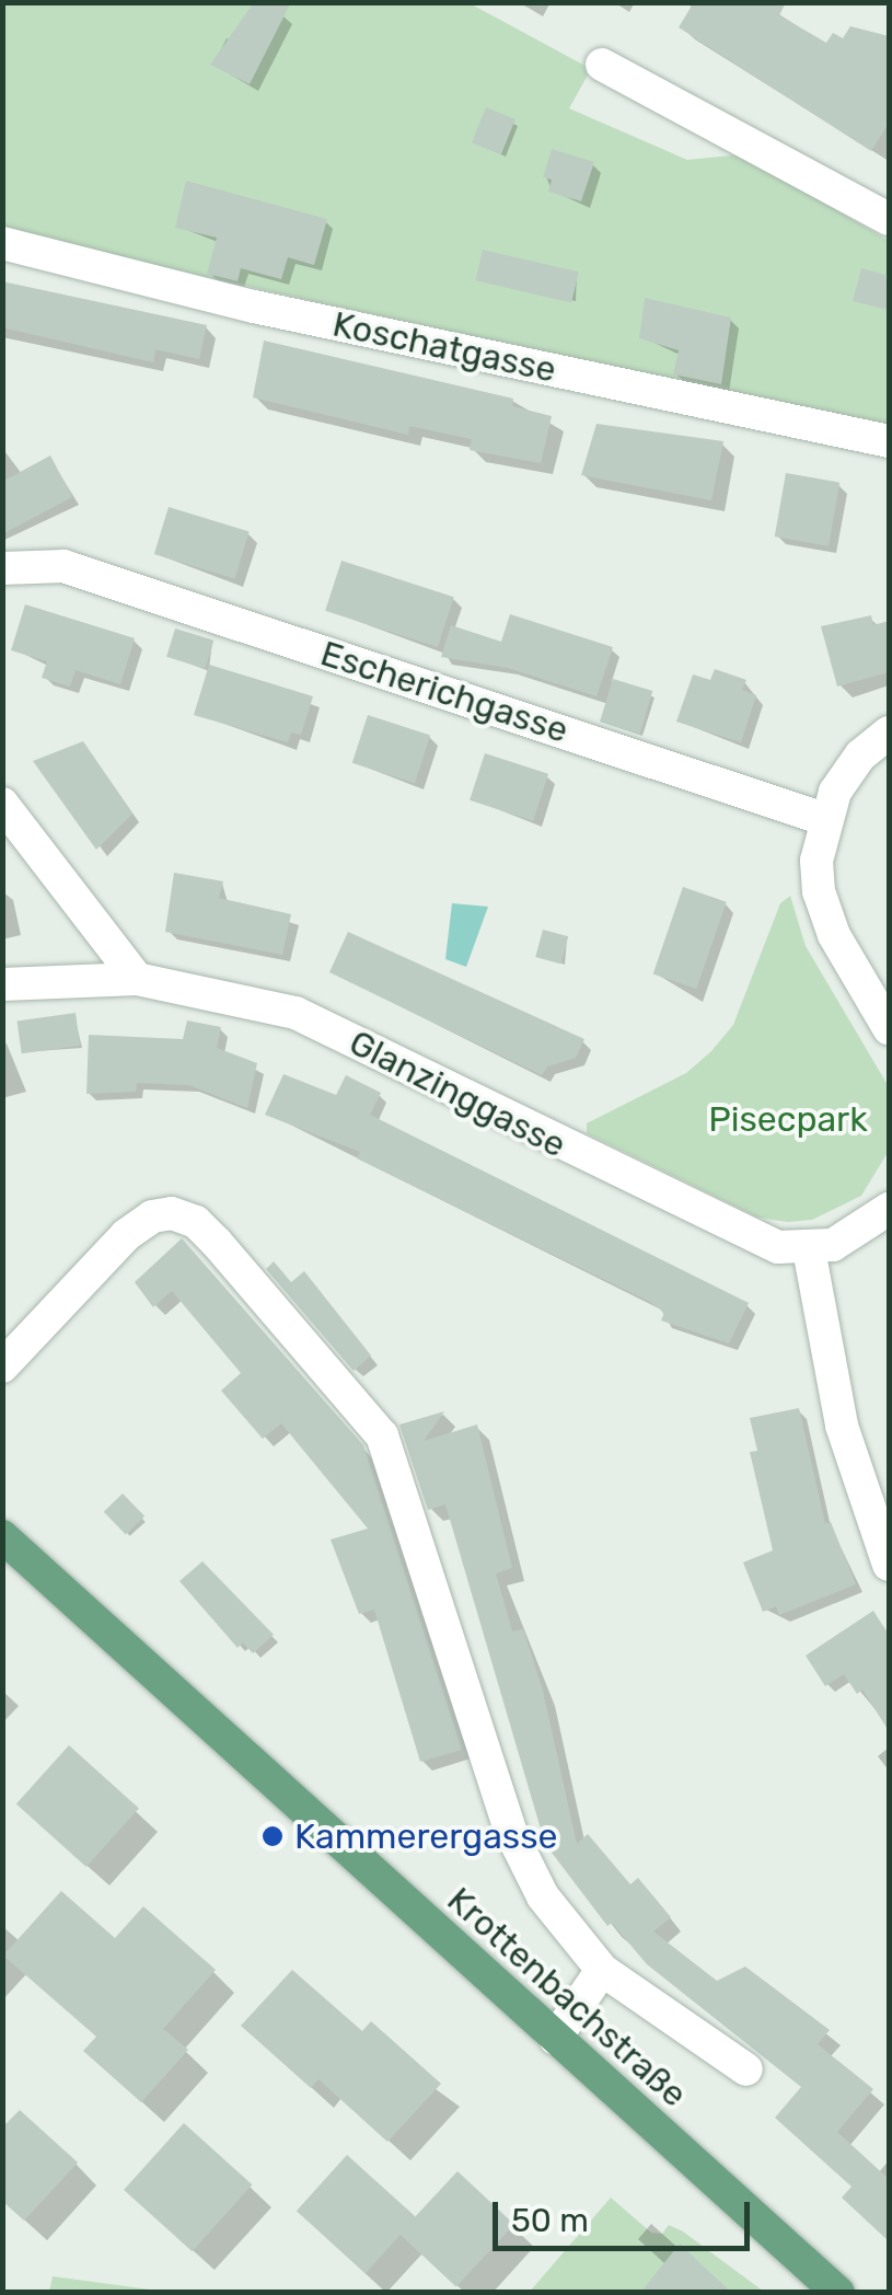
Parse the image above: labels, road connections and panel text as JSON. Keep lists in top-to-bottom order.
{
  "streets": {
    "main road": ["Krottenbachstraße"],
    "street": ["Koschatgasse", "Escherichgasse", "Glanzinggasse"]
  },
  "parks": ["Pisecpark"],
  "places": ["Kammerergasse"],
  "scale_bar": "50 m"
}
